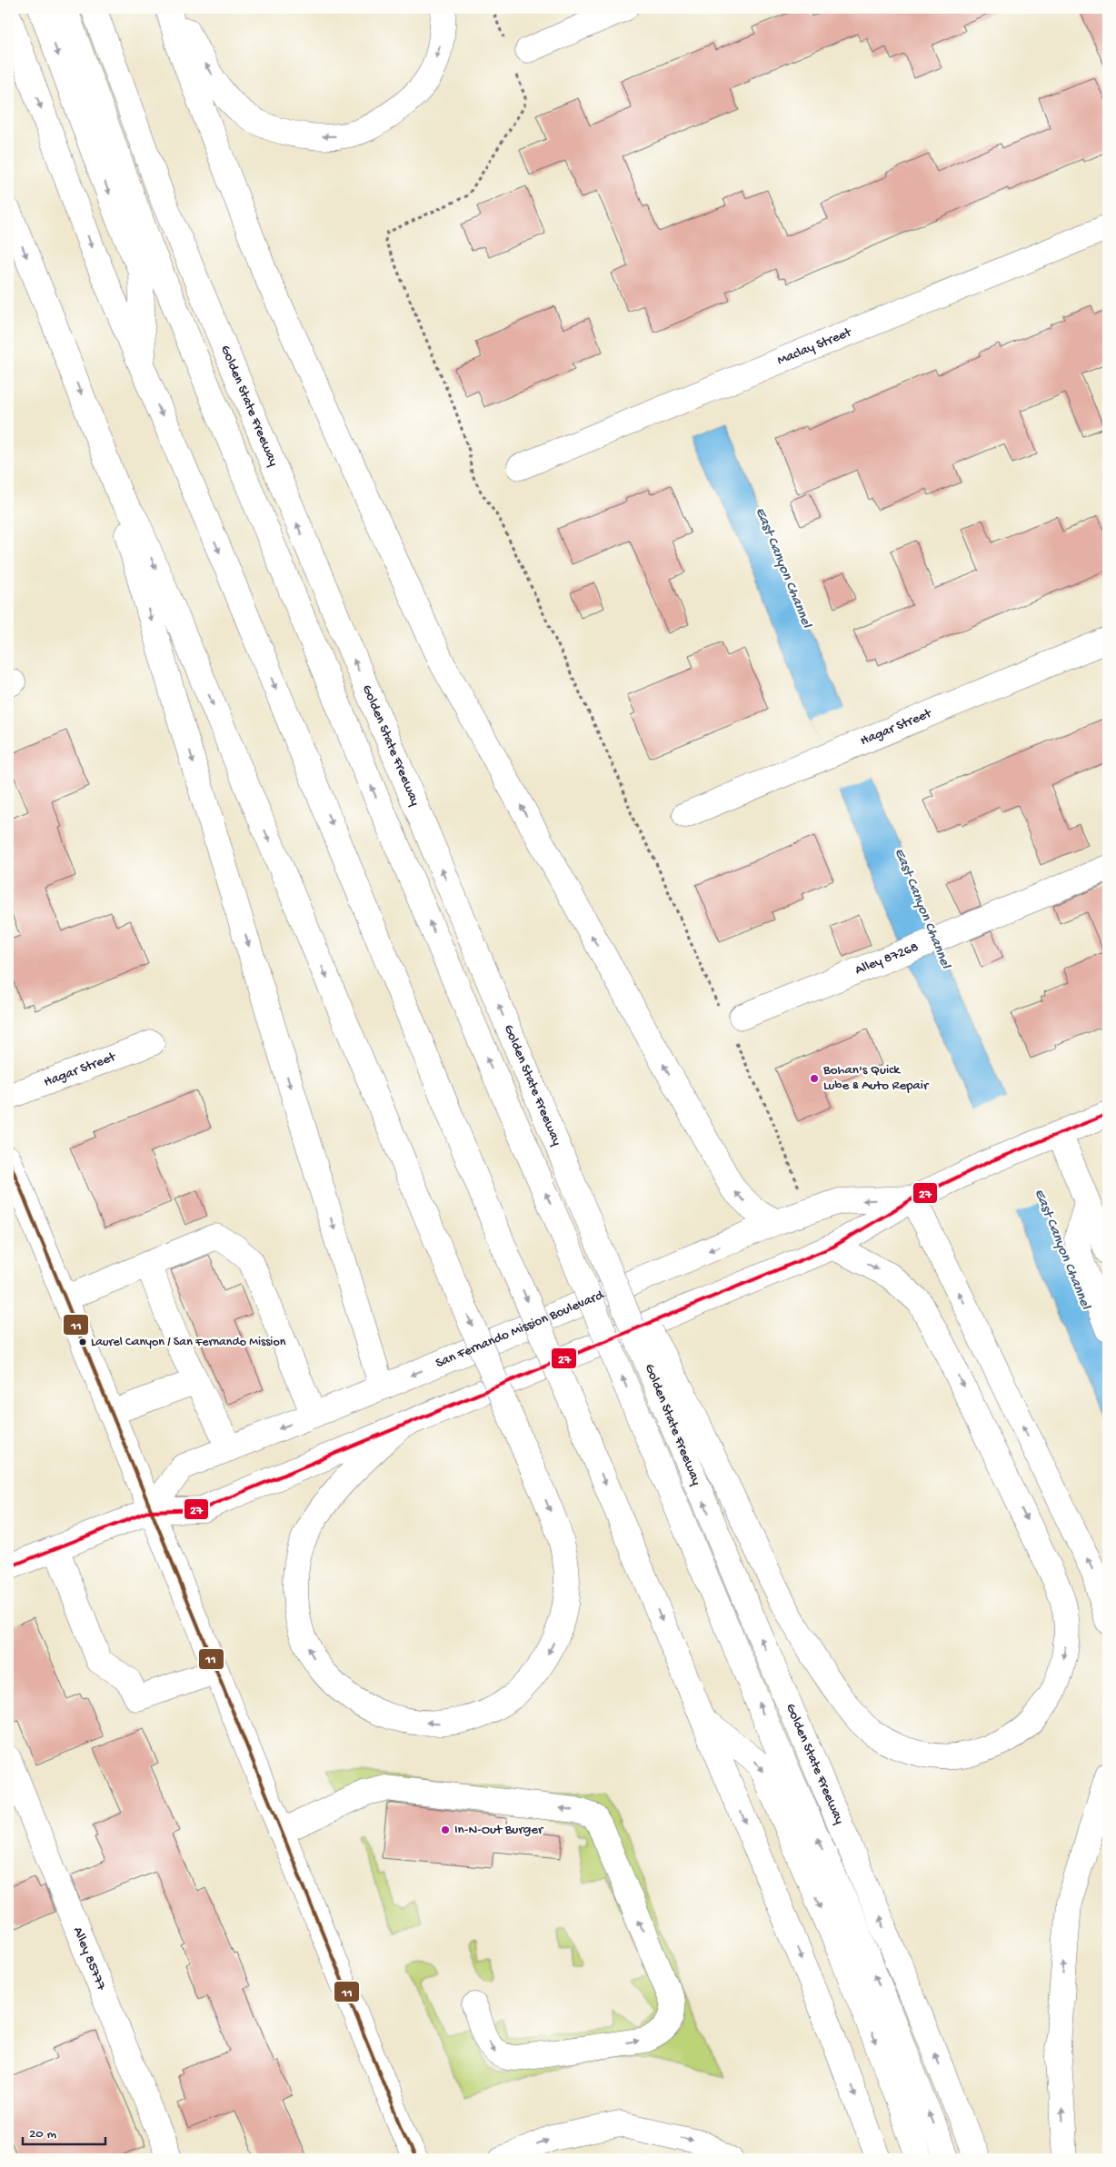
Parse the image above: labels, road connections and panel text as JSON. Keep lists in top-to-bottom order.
{
  "streets": {
    "main road": [
      "Maclay Street",
      "Golden State Freeway",
      "Hagar Street",
      "Alley 87268",
      "San Fernando Mission Boulevard",
      "Alley 85777"
    ]
  },
  "water": ["East Canyon Channel"],
  "places": ["Bohan's Quick Lube & Auto Repair", "Laurel Canyon / San Fernando Mission", "In-N-Out Burger"],
  "lines": ["transit line 27", "transit line 11"],
  "scale_bar": "20 m"
}
